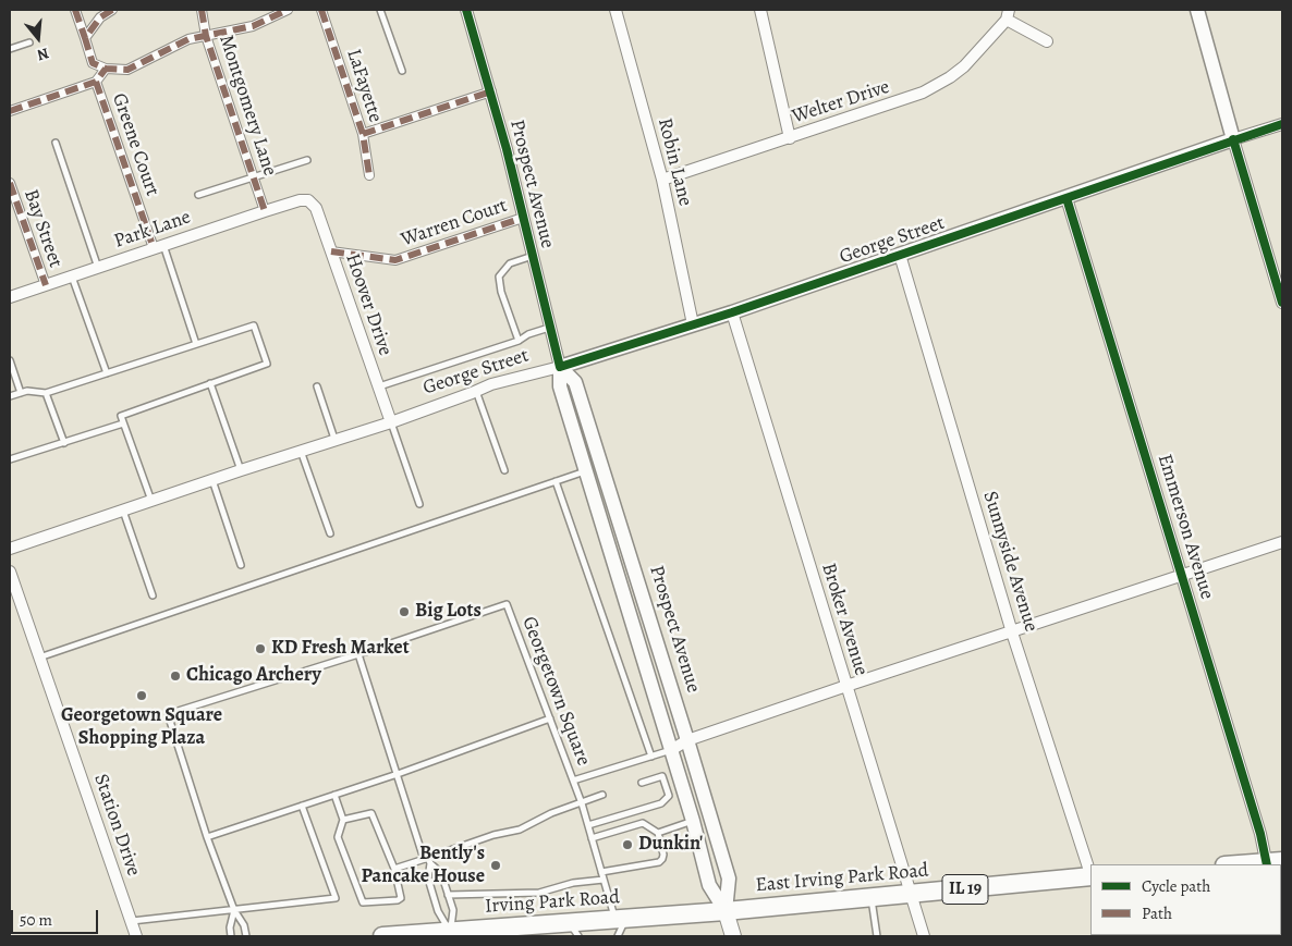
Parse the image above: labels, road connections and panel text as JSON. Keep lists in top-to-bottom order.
{
  "streets": {
    "main road": [
      "Prospect Avenue",
      "East Irving Park Road",
      "IL 19",
      "Irving Park Road"
    ],
    "street": [
      "LaFayette",
      "Welter Drive",
      "Montgomery Lane",
      "Greene Court",
      "Robin Lane",
      "Warren Court",
      "Bay Street",
      "Park Lane",
      "George Street",
      "Hoover Drive",
      "Emmerson Avenue",
      "Sunnyside Avenue",
      "Broker Avenue",
      "Station Drive"
    ],
    "lane": ["Georgetown Square"]
  },
  "crossings": [
    ["Welter Drive", "Robin Lane"],
    ["Montgomery Lane", "Park Lane"],
    ["Greene Court", "Park Lane"],
    ["Robin Lane", "George Street"],
    ["Prospect Avenue", "Warren Court"],
    ["Prospect Avenue", "George Street"],
    ["Prospect Avenue", "Georgetown Square"],
    ["Prospect Avenue", "East Irving Park Road"],
    ["Prospect Avenue", "Irving Park Road"],
    ["Warren Court", "Hoover Drive"],
    ["Bay Street", "Park Lane"],
    ["Park Lane", "Hoover Drive"],
    ["George Street", "Hoover Drive"],
    ["George Street", "Emmerson Avenue"],
    ["George Street", "Sunnyside Avenue"],
    ["George Street", "Broker Avenue"],
    ["Broker Avenue", "East Irving Park Road"],
    ["Georgetown Square", "Irving Park Road"],
    ["East Irving Park Road", "Irving Park Road"]
  ],
  "places": [
    "Big Lots",
    "KD Fresh Market",
    "Chicago Archery",
    "Georgetown Square Shopping Plaza",
    "Dunkin'",
    "Bently's Pancake House"
  ],
  "legend": ["Cycle path", "Path"],
  "scale_bar": "50 m",
  "north": "bottom"
}
